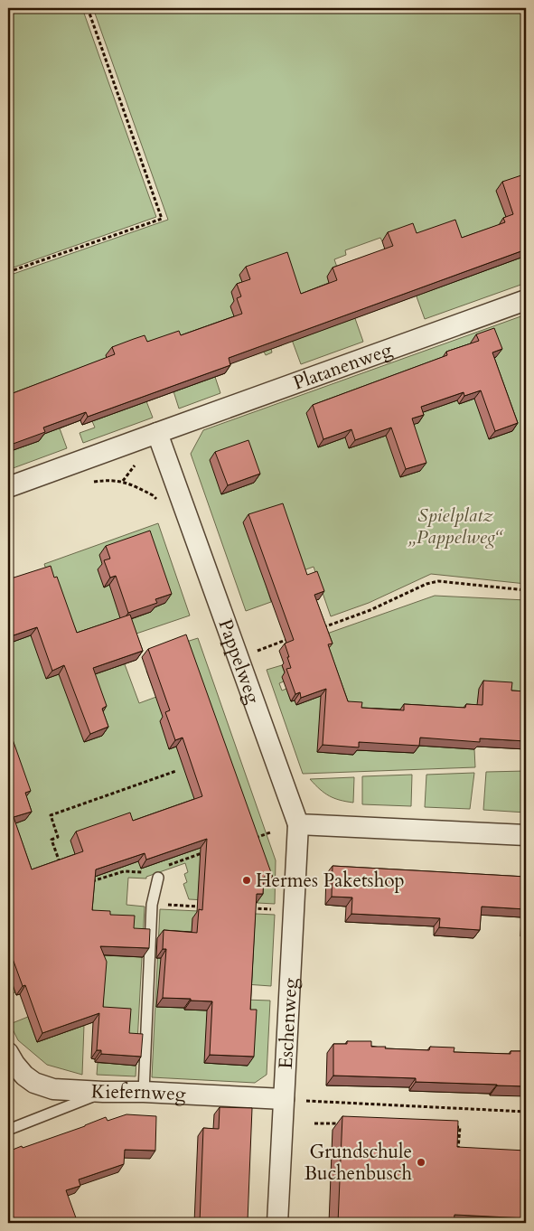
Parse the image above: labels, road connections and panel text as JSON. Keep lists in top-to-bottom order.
{
  "streets": {
    "street": [
      "Platanenweg",
      "Pappelweg",
      "Eschenweg",
      "Kiefernweg"
    ]
  },
  "crossings": [
    ["Platanenweg", "Pappelweg"],
    ["Pappelweg", "Eschenweg"],
    ["Eschenweg", "Kiefernweg"]
  ],
  "parks": ["Spielplatz „Pappelweg“"],
  "places": ["Hermes Paketshop", "Grundschule Buchenbusch"]
}
